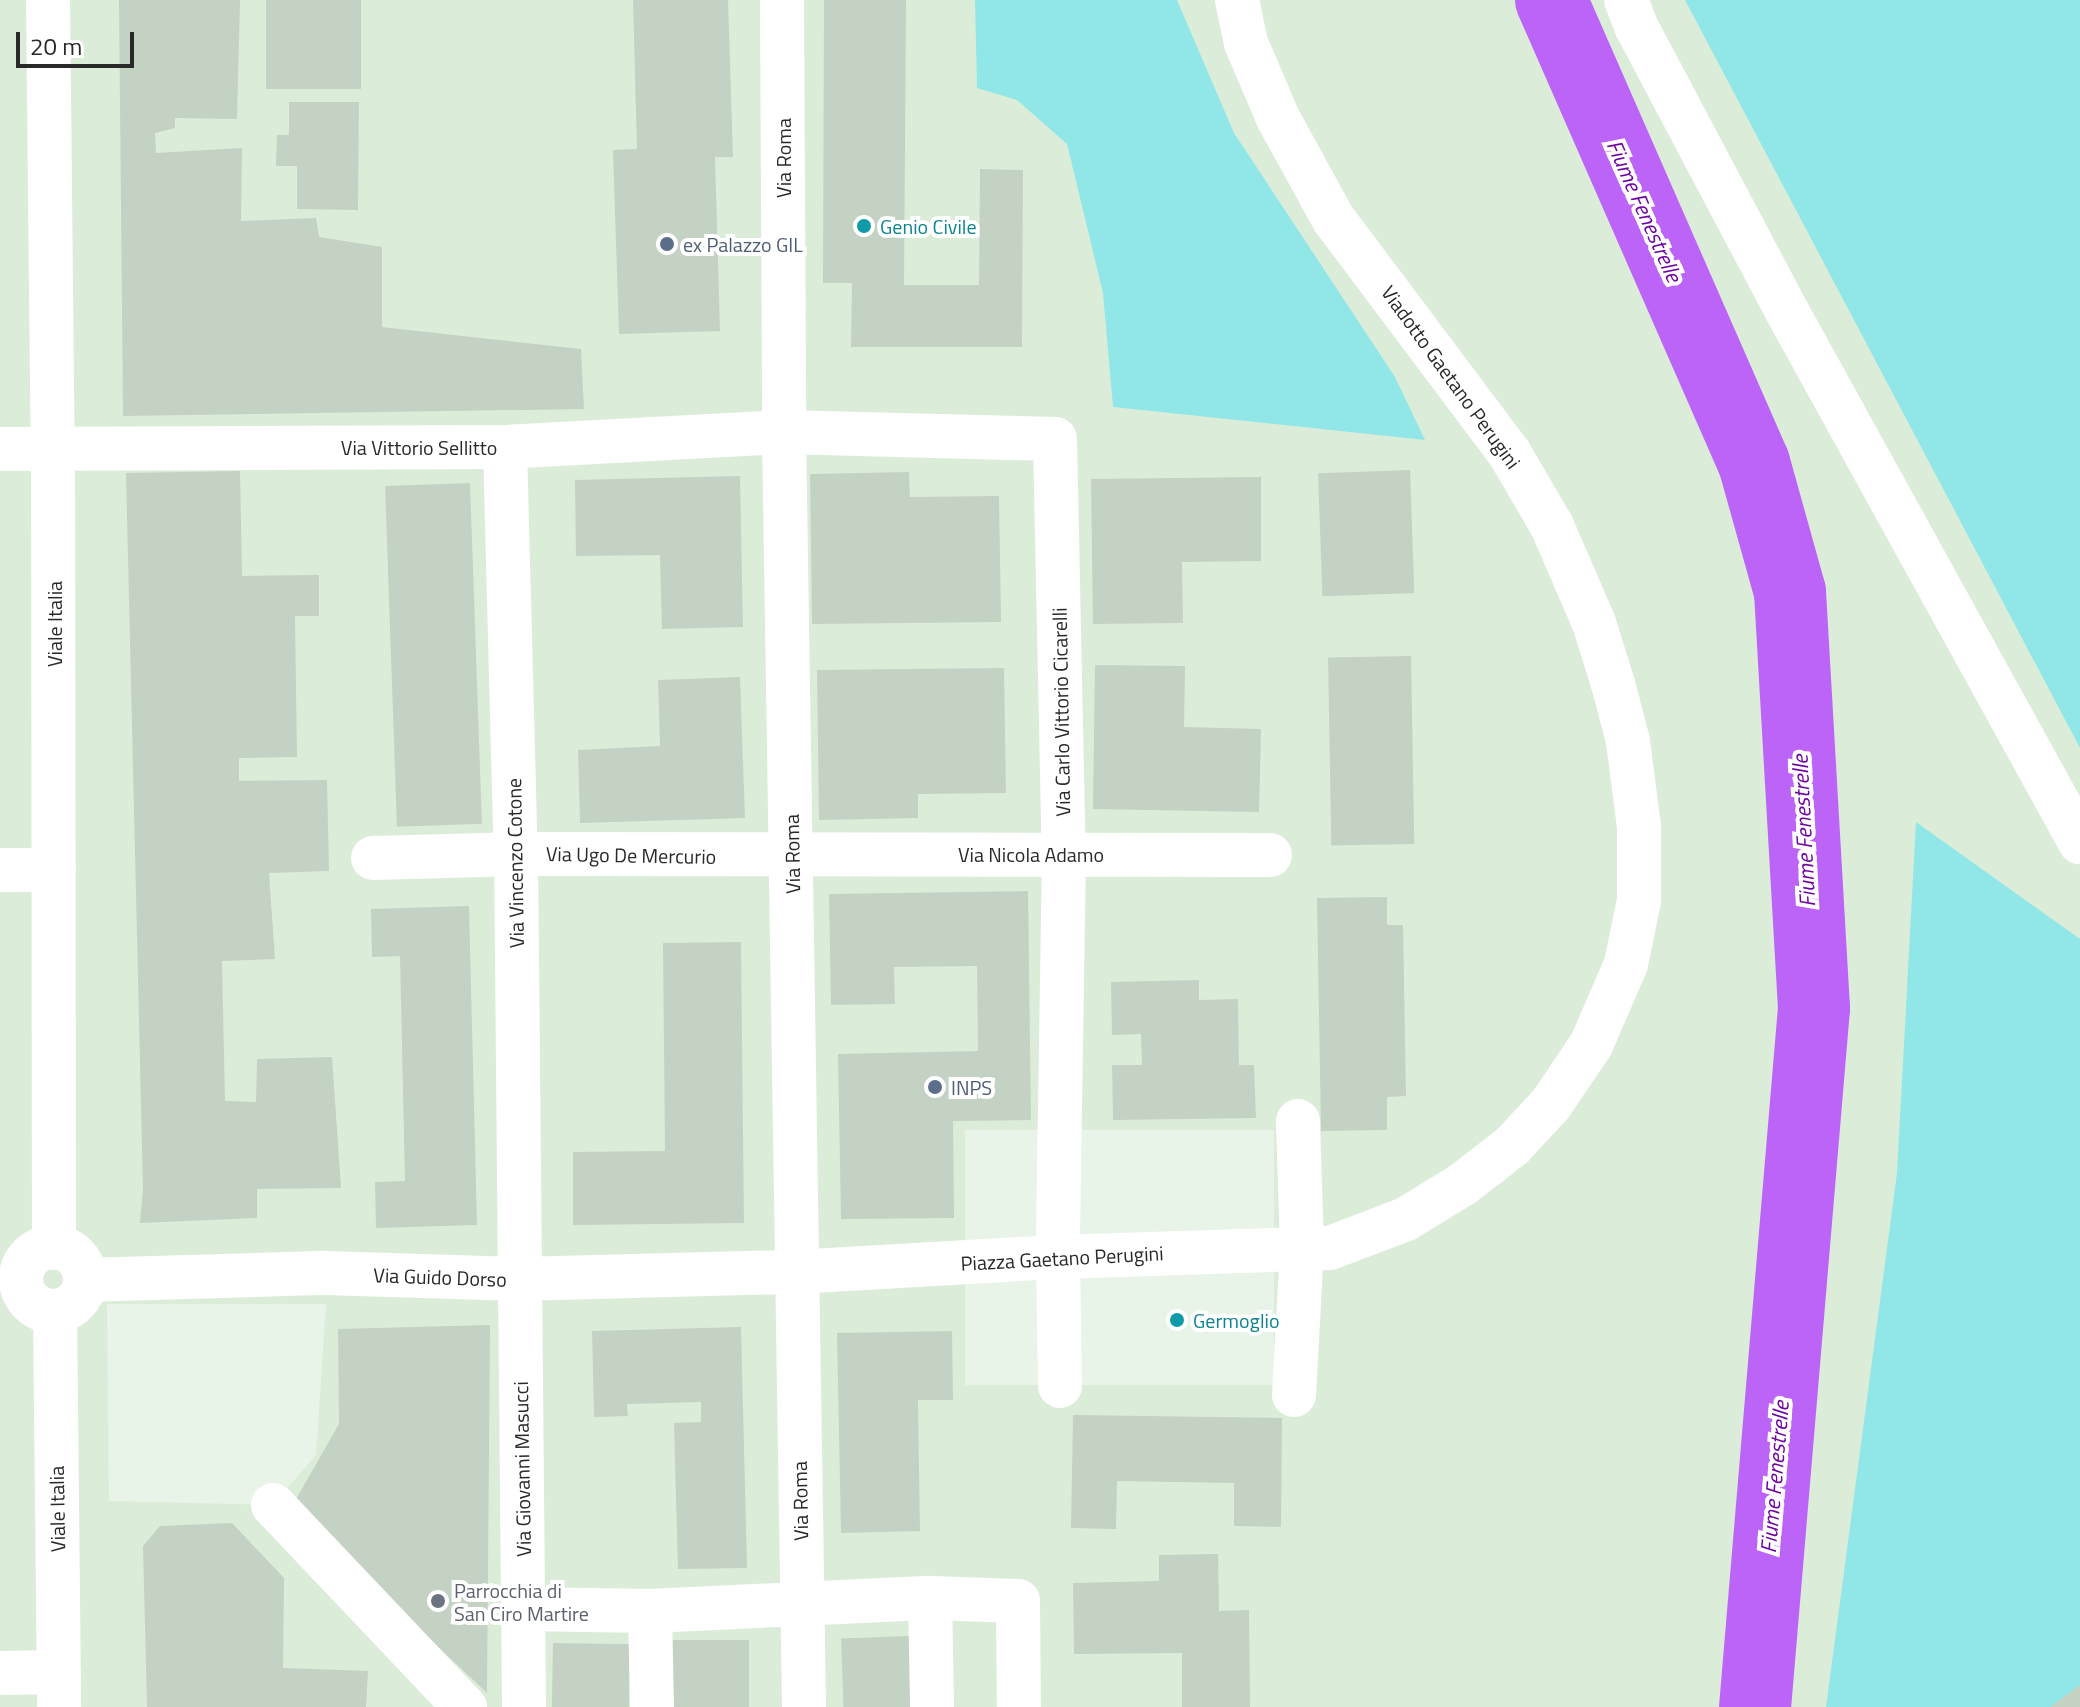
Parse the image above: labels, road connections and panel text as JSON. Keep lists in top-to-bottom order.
{
  "streets": {
    "street": [
      "Via Roma",
      "Viadotto Gaetano Perugini",
      "Via Vittorio Sellitto",
      "Viale Italia",
      "Via Carlo Vittorio Cicarelli",
      "Via Nicola Adamo",
      "Via Ugo De Mercurio",
      "Via Vincenzo Cotone",
      "Piazza Gaetano Perugini",
      "Via Guido Dorso",
      "Via Giovanni Masucci"
    ]
  },
  "crossings": [
    ["Via Roma", "Via Vittorio Sellitto"],
    ["Via Roma", "Via Carlo Vittorio Cicarelli"],
    ["Via Roma", "Via Nicola Adamo"],
    ["Via Roma", "Via Ugo De Mercurio"],
    ["Via Roma", "Piazza Gaetano Perugini"],
    ["Via Roma", "Via Guido Dorso"],
    ["Viadotto Gaetano Perugini", "Piazza Gaetano Perugini"],
    ["Via Vittorio Sellitto", "Viale Italia"],
    ["Via Vittorio Sellitto", "Via Carlo Vittorio Cicarelli"],
    ["Via Vittorio Sellitto", "Via Vincenzo Cotone"],
    ["Viale Italia", "Via Guido Dorso"],
    ["Via Carlo Vittorio Cicarelli", "Via Nicola Adamo"],
    ["Via Carlo Vittorio Cicarelli", "Piazza Gaetano Perugini"],
    ["Via Nicola Adamo", "Via Ugo De Mercurio"],
    ["Via Ugo De Mercurio", "Via Vincenzo Cotone"],
    ["Via Vincenzo Cotone", "Via Guido Dorso"],
    ["Via Vincenzo Cotone", "Via Giovanni Masucci"],
    ["Piazza Gaetano Perugini", "Via Guido Dorso"],
    ["Via Guido Dorso", "Via Giovanni Masucci"]
  ],
  "water": ["Fiume Fenestrelle"],
  "places": [
    "Genio Civile",
    "ex Palazzo GIL",
    "INPS",
    "Germoglio",
    "Parrocchia di San Ciro Martire"
  ],
  "scale_bar": "20 m"
}
